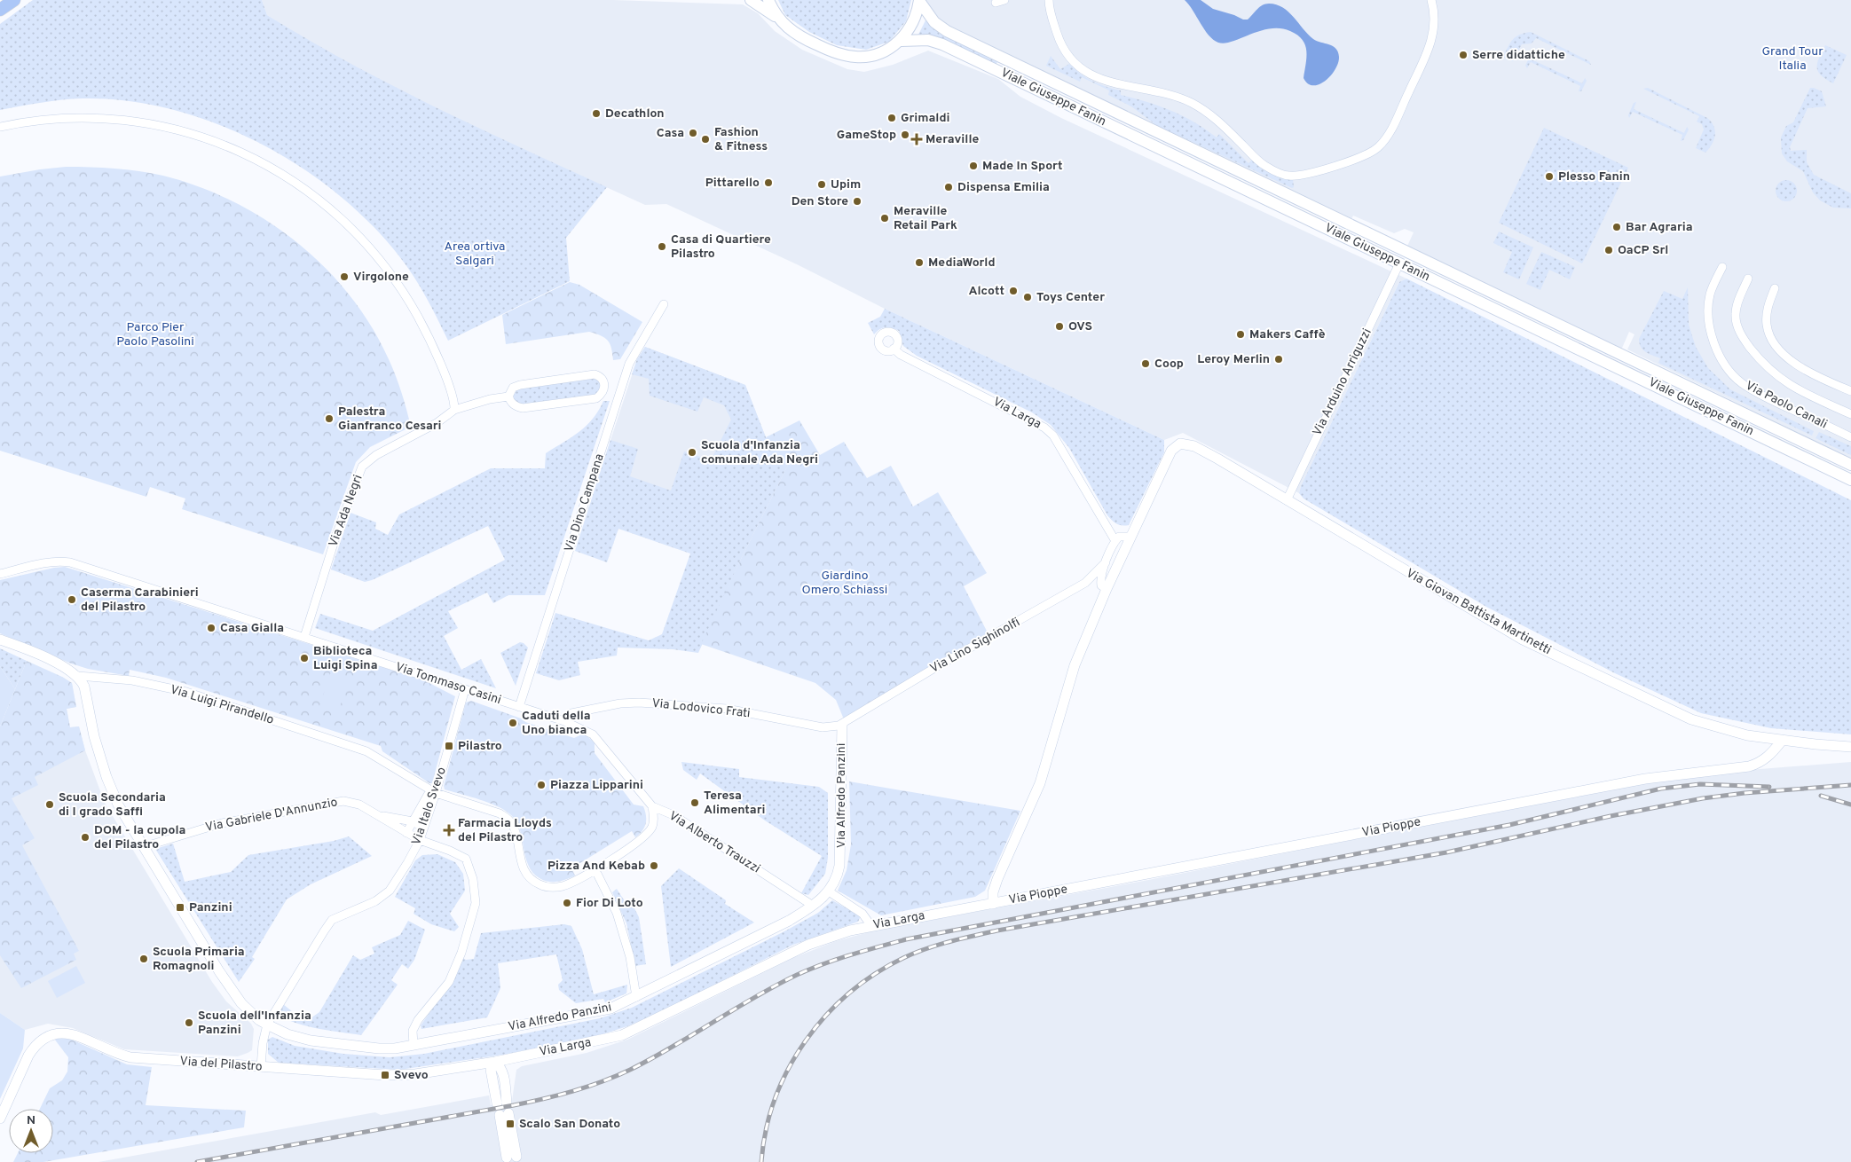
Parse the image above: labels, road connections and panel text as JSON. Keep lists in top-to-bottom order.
{
  "streets": {
    "main road": ["Viale Giuseppe Fanin"],
    "street": [
      "Via Arduino Arriguzzi",
      "Via Paolo Canali",
      "Via Larga",
      "Via Dino Campana",
      "Via Ada Negri",
      "Via Giovan Battista Martinetti",
      "Via Lino Sighinolfi",
      "Via Tommaso Casini",
      "Via Luigi Pirandello",
      "Via Lodovico Frati",
      "Via Alfredo Panzini",
      "Via Italo Svevo",
      "Via Gabriele D'Annunzio",
      "Via Pioppe",
      "Via Alberto Trauzzi",
      "Via del Pilastro"
    ]
  },
  "crossings": [
    ["Viale Giuseppe Fanin", "Via Arduino Arriguzzi"],
    ["Via Arduino Arriguzzi", "Via Giovan Battista Martinetti"],
    ["Via Larga", "Via Pioppe"],
    ["Via Larga", "Via del Pilastro"],
    ["Via Dino Campana", "Via Tommaso Casini"],
    ["Via Ada Negri", "Via Tommaso Casini"],
    ["Via Giovan Battista Martinetti", "Via Pioppe"],
    ["Via Lino Sighinolfi", "Via Lodovico Frati"],
    ["Via Lino Sighinolfi", "Via Alfredo Panzini"],
    ["Via Tommaso Casini", "Via Lodovico Frati"],
    ["Via Tommaso Casini", "Via Italo Svevo"],
    ["Via Tommaso Casini", "Via Alberto Trauzzi"],
    ["Via Luigi Pirandello", "Via Alfredo Panzini"],
    ["Via Luigi Pirandello", "Via Italo Svevo"],
    ["Via Lodovico Frati", "Via Alfredo Panzini"],
    ["Via Lodovico Frati", "Via Alberto Trauzzi"],
    ["Via Alfredo Panzini", "Via Italo Svevo"],
    ["Via Alfredo Panzini", "Via Gabriele D'Annunzio"],
    ["Via Alfredo Panzini", "Via Alberto Trauzzi"],
    ["Via Italo Svevo", "Via Gabriele D'Annunzio"]
  ],
  "parks": [
    "Grand Tour Italia",
    "Area ortiva Salgari",
    "Parco Pier Paolo Pasolini",
    "Giardino Omero Schiassi"
  ],
  "places": {
    "other": [
      "Serre didattiche",
      "Decathlon",
      "Grimaldi",
      "Casa",
      "GameStop",
      "Fashion & Fitness",
      "Made In Sport",
      "Plesso Fanin",
      "Pittarello",
      "Upim",
      "Dispensa Emilia",
      "Den Store",
      "Meraville Retail Park",
      "Bar Agraria",
      "Casa di Quartiere Pilastro",
      "OaCP Srl",
      "MediaWorld",
      "Virgolone",
      "Alcott",
      "Toys Center",
      "OVS",
      "Makers Caffè",
      "Leroy Merlin",
      "Coop",
      "Palestra Gianfranco Cesari",
      "Scuola d'Infanzia comunale Ada Negri",
      "Caserma Carabinieri del Pilastro",
      "Casa Gialla",
      "Biblioteca Luigi Spina",
      "Caduti della Uno bianca",
      "Piazza Lipparini",
      "Teresa Alimentari",
      "Scuola Secondaria di I grado Saffi",
      "DOM - la cupola del Pilastro",
      "Pizza And Kebab",
      "Fior Di Loto",
      "Scuola Primaria Romagnoli",
      "Scuola dell'Infanzia Panzini"
    ],
    "health": ["Meraville", "Farmacia Lloyds del Pilastro"],
    "transit": [
      "Pilastro",
      "Panzini",
      "Svevo",
      "Scalo San Donato"
    ]
  },
  "north": "top"
}
